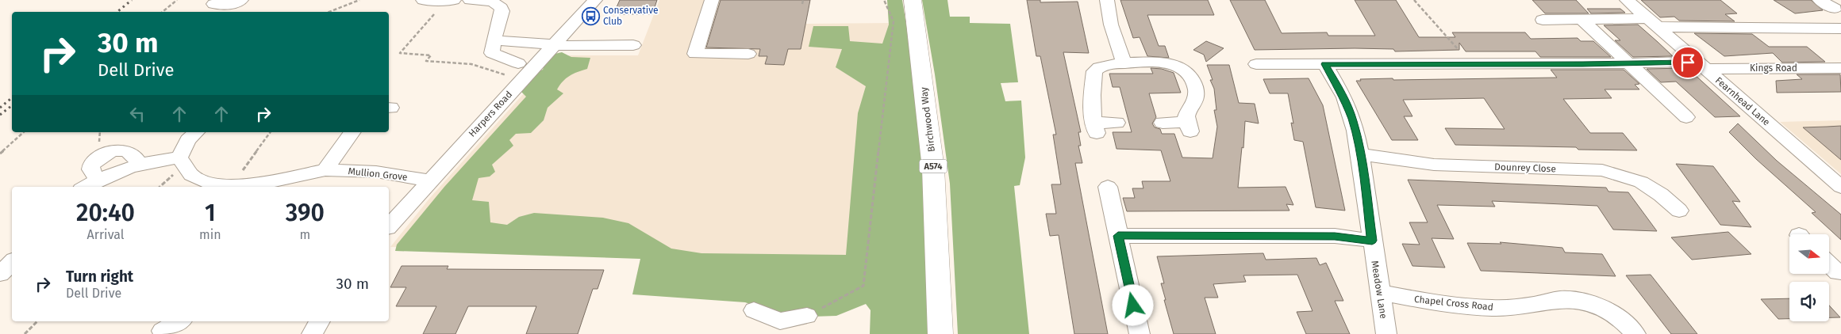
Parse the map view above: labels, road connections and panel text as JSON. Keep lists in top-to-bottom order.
{
  "streets": {
    "main road": ["Birchwood Way", "A574"],
    "street": [
      "Kings Road",
      "Fearnhead Lane",
      "Harpers Road",
      "Dounrey Close",
      "Mullion Grove",
      "Meadow Lane",
      "Chapel Cross Road"
    ]
  },
  "crossings": [
    ["Kings Road", "Fearnhead Lane"],
    ["Kings Road", "Meadow Lane"],
    ["Harpers Road", "Mullion Grove"],
    ["Dounrey Close", "Meadow Lane"],
    ["Meadow Lane", "Chapel Cross Road"]
  ],
  "places": {
    "bus stop": ["Conservative Club"]
  },
  "north": "right",
  "page": {
    "turn": ["30 m", "Dell Drive"],
    "eta": [
      "20:40",
      "Arrival",
      "1",
      "min",
      "390",
      "m"
    ],
    "list": [
      {
        "name": "Turn right",
        "note": "Dell Drive",
        "value": "30 m"
      }
    ]
  }
}
